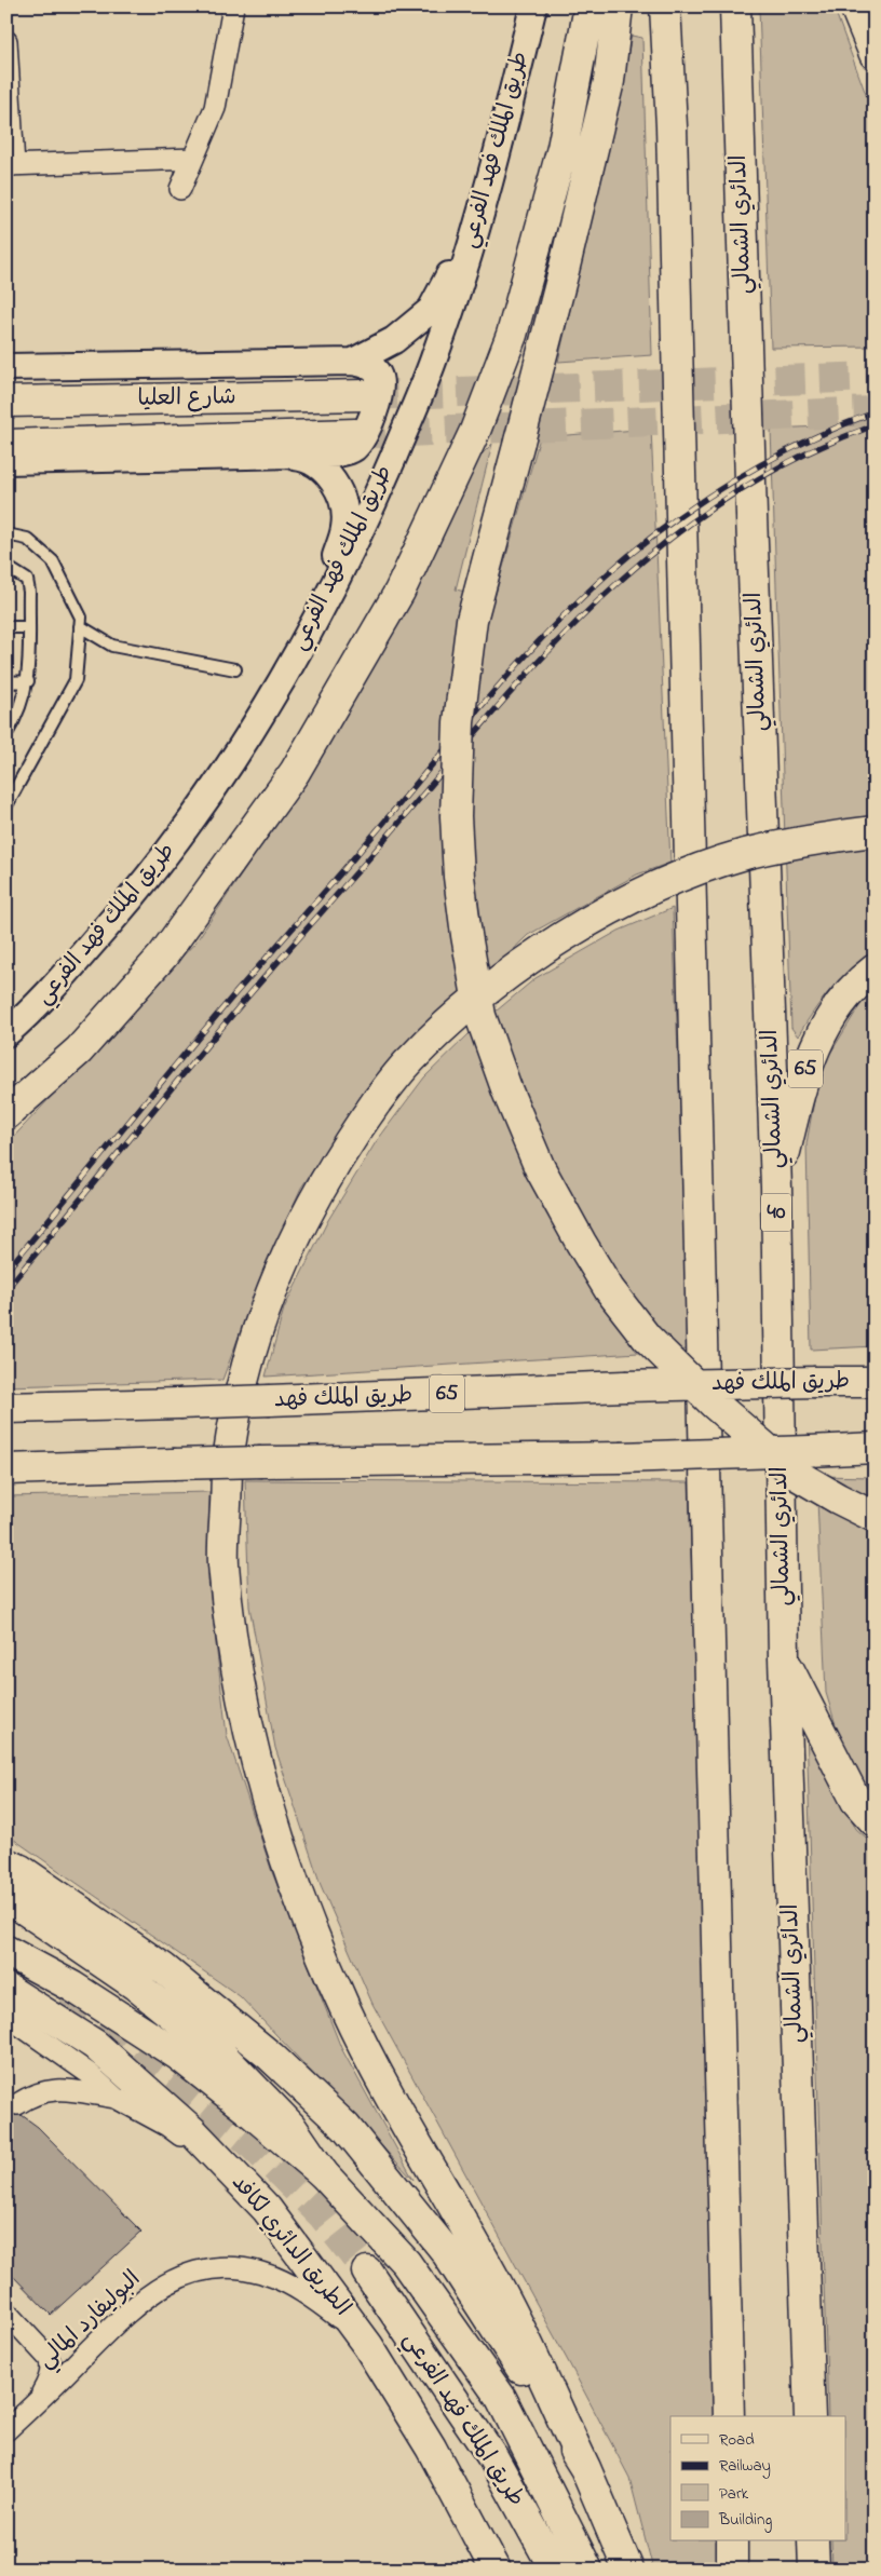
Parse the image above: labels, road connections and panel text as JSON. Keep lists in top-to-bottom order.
{
  "streets": {
    "main road": [
      "طريق الملك فهد الفرعي",
      "الدائري الشمالي",
      "شارع العليا",
      "65",
      "40",
      "طريق الملك فهد",
      "الطريق الدائري لكافد"
    ],
    "street": ["البوليفارد المالي"]
  },
  "crossings": [
    ["الدائري الشمالي", "65"],
    ["الطريق الدائري لكافد", "البوليفارد المالي"]
  ],
  "legend": [
    "Road",
    "Railway",
    "Park",
    "Building"
  ]
}
